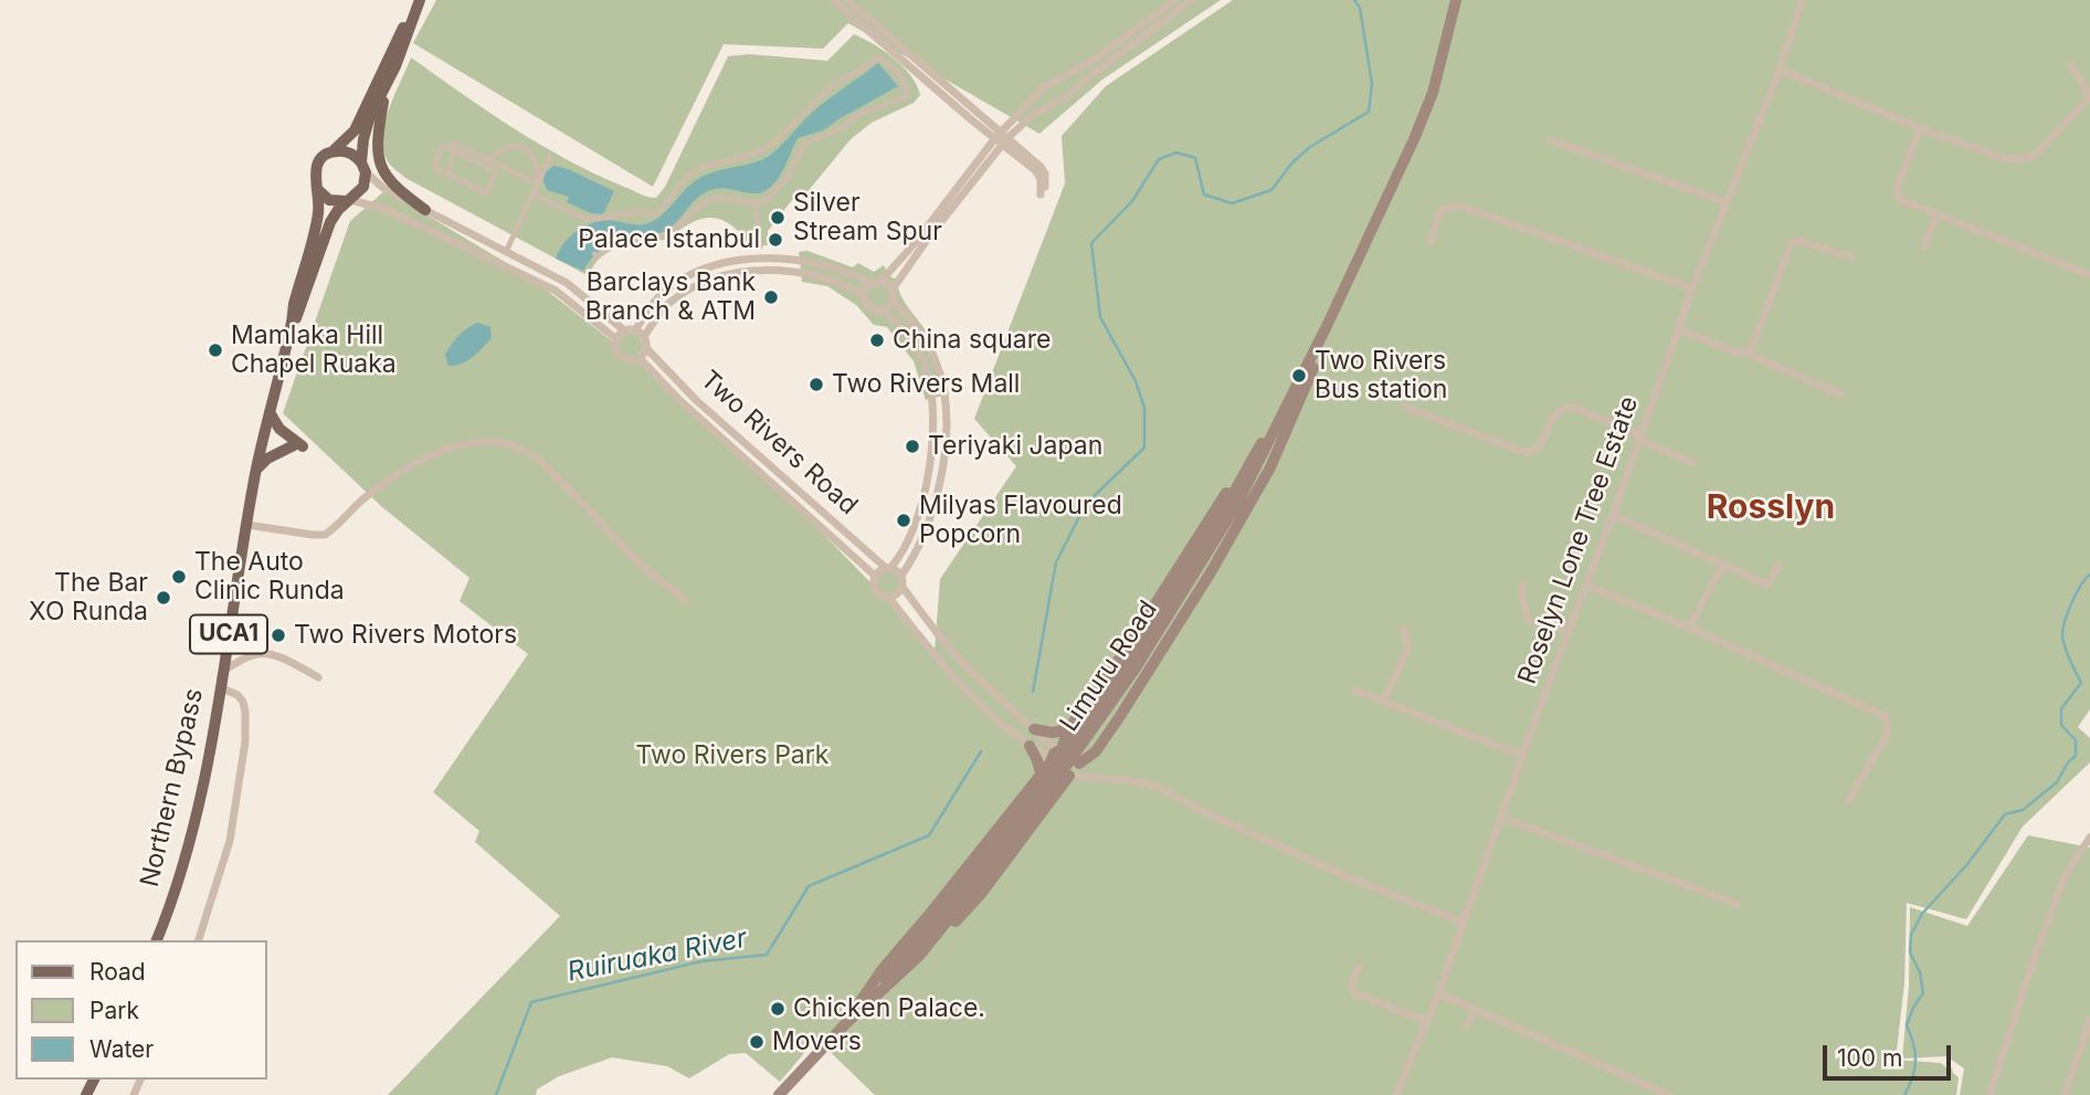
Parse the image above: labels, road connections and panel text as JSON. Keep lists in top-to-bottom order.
{
  "streets": {
    "main road": ["UCA1", "Limuru Road", "Northern Bypass"],
    "street": ["Two Rivers Road", "Roselyn Lone Tree Estate"]
  },
  "districts": ["Rosslyn"],
  "water": ["Ruiruaka River"],
  "parks": ["Two Rivers Park"],
  "places": [
    "Silver Stream Spur",
    "Palace Istanbul",
    "Barclays Bank Branch & ATM",
    "China square",
    "Mamlaka Hill Chapel Ruaka",
    "Two Rivers Bus station",
    "Two Rivers Mall",
    "Teriyaki Japan",
    "Milyas Flavoured Popcorn",
    "The Auto Clinic Runda",
    "The Bar XO Runda",
    "Two Rivers Motors",
    "Chicken Palace.",
    "Movers"
  ],
  "legend": ["Road", "Park", "Water"],
  "scale_bar": "100 m"
}
